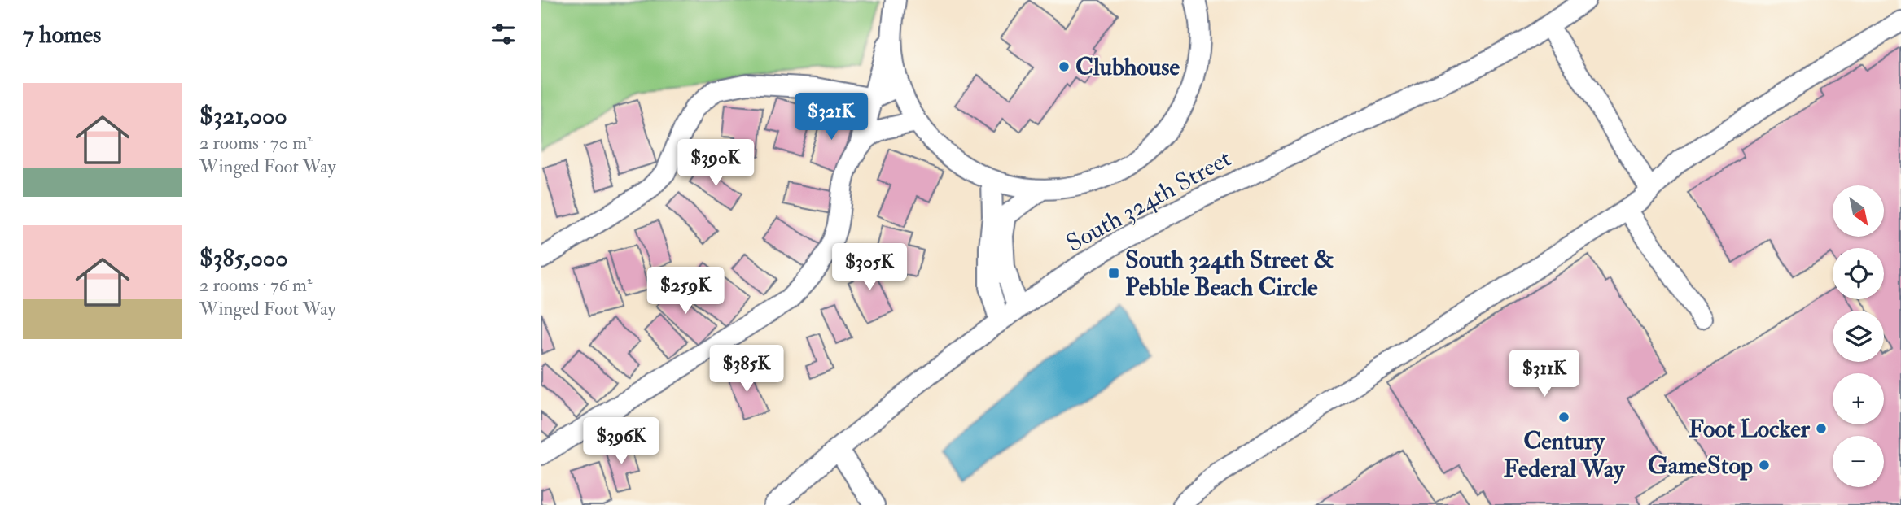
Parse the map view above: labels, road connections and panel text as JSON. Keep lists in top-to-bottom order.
{
  "streets": {
    "street": ["South 324th Street"]
  },
  "places": {
    "other": [
      "Clubhouse",
      "Century Federal Way",
      "Foot Locker",
      "GameStop"
    ],
    "transit": ["South 324th Street & Pebble Beach Circle"]
  },
  "north": "bottom right",
  "page": {
    "heading": "7 homes",
    "list": [
      {
        "name": "$321,000",
        "note": "2 rooms · 70 m² · Winged Foot Way"
      },
      {
        "name": "$385,000",
        "note": "2 rooms · 76 m² · Winged Foot Way"
      }
    ],
    "price": [
      "$321K",
      "$390K",
      "$305K",
      "$259K",
      "$385K",
      "$311K",
      "$396K"
    ],
    "map_buttons": ["+", "−"]
  }
}
